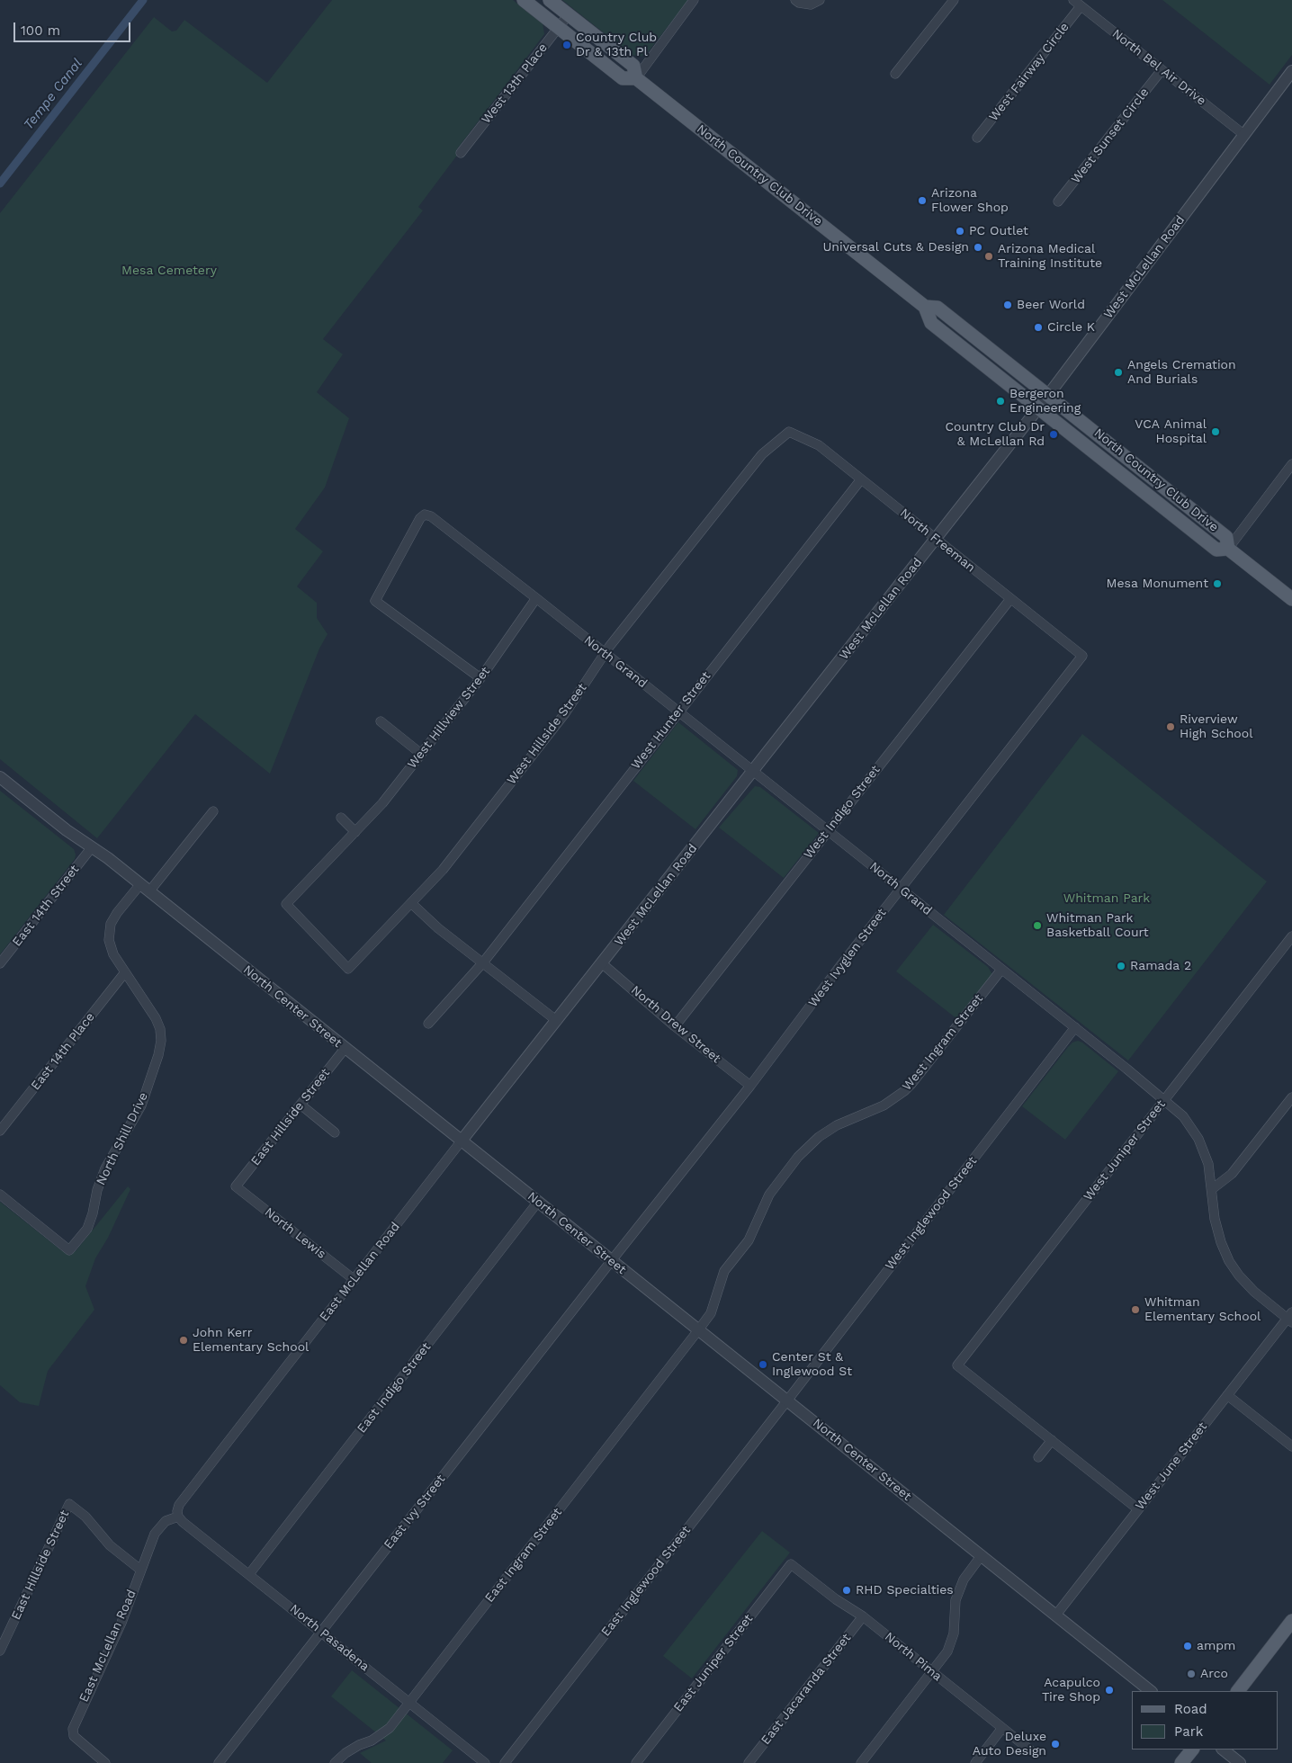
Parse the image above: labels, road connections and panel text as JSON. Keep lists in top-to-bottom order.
{
  "streets": {
    "main road": ["North Country Club Drive"],
    "street": [
      "North Bel Air Drive",
      "West Fairway Circle",
      "West 13th Place",
      "West Sunset Circle",
      "West McLellan Road",
      "North Freeman",
      "North Grand",
      "West Hillview Street",
      "West Hunter Street",
      "West Hillside Street",
      "West Indigo Street",
      "East 14th Street",
      "West Ivyglen Street",
      "North Center Street",
      "North Drew Street",
      "West Ingram Street",
      "East 14th Place",
      "East Hillside Street",
      "North Shill Drive",
      "West Juniper Street",
      "West Inglewood Street",
      "North Lewis",
      "East McLellan Road",
      "East Indigo Street",
      "West June Street",
      "East Ivy Street",
      "East Ingram Street",
      "East Inglewood Street",
      "North Pasadena",
      "North Pima",
      "East Juniper Street",
      "East Jacaranda Street"
    ]
  },
  "crossings": [
    ["North Bel Air Drive", "West Fairway Circle"],
    ["North Bel Air Drive", "West Sunset Circle"],
    ["North Bel Air Drive", "West McLellan Road"],
    ["West 13th Place", "North Country Club Drive"],
    ["North Country Club Drive", "West McLellan Road"],
    ["West McLellan Road", "North Freeman"],
    ["West McLellan Road", "North Grand"],
    ["West McLellan Road", "North Center Street"],
    ["West McLellan Road", "North Drew Street"],
    ["West McLellan Road", "East McLellan Road"],
    ["North Freeman", "West Hunter Street"],
    ["North Freeman", "West Hillside Street"],
    ["North Freeman", "West Indigo Street"],
    ["North Freeman", "West Ivyglen Street"],
    ["North Grand", "West Hillview Street"],
    ["North Grand", "West Hunter Street"],
    ["North Grand", "West Hillside Street"],
    ["North Grand", "West Indigo Street"],
    ["North Grand", "West Ivyglen Street"],
    ["North Grand", "West Ingram Street"],
    ["North Grand", "West Juniper Street"],
    ["North Grand", "West Inglewood Street"],
    ["North Grand", "West June Street"],
    ["West Hillview Street", "West Hillside Street"],
    ["West Indigo Street", "North Drew Street"],
    ["East 14th Street", "North Center Street"],
    ["West Ivyglen Street", "North Center Street"],
    ["West Ivyglen Street", "North Drew Street"],
    ["West Ivyglen Street", "East Ivy Street"],
    ["North Center Street", "West Ingram Street"],
    ["North Center Street", "East Hillside Street"],
    ["North Center Street", "North Shill Drive"],
    ["North Center Street", "West Inglewood Street"],
    ["North Center Street", "East McLellan Road"],
    ["North Center Street", "East Indigo Street"],
    ["North Center Street", "West June Street"],
    ["North Center Street", "East Ivy Street"],
    ["North Center Street", "East Ingram Street"],
    ["North Center Street", "East Inglewood Street"],
    ["West Ingram Street", "East Ingram Street"],
    ["East 14th Place", "North Shill Drive"],
    ["East Hillside Street", "North Lewis"],
    ["East Hillside Street", "East McLellan Road"],
    ["West Inglewood Street", "East Inglewood Street"],
    ["North Lewis", "East McLellan Road"],
    ["East McLellan Road", "North Pasadena"],
    ["East Indigo Street", "North Pasadena"],
    ["East Ivy Street", "North Pasadena"],
    ["East Ingram Street", "North Pasadena"],
    ["North Pima", "East Juniper Street"],
    ["North Pima", "East Jacaranda Street"]
  ],
  "water": ["Tempe Canal"],
  "parks": ["Mesa Cemetery", "Whitman Park"],
  "places": [
    "Country Club Dr & 13th Pl",
    "Arizona Flower Shop",
    "PC Outlet",
    "Universal Cuts & Design",
    "Arizona Medical Training Institute",
    "Beer World",
    "Circle K",
    "Angels Cremation And Burials",
    "Bergeron Engineering",
    "VCA Animal Hospital",
    "Country Club Dr & McLellan Rd",
    "Mesa Monument",
    "Riverview High School",
    "Whitman Park Basketball Court",
    "Ramada 2",
    "Whitman Elementary School",
    "John Kerr Elementary School",
    "Center St & Inglewood St",
    "RHD Specialties",
    "ampm",
    "Arco",
    "Acapulco Tire Shop",
    "Deluxe Auto Design"
  ],
  "legend": ["Road", "Park"],
  "scale_bar": "100 m"
}
